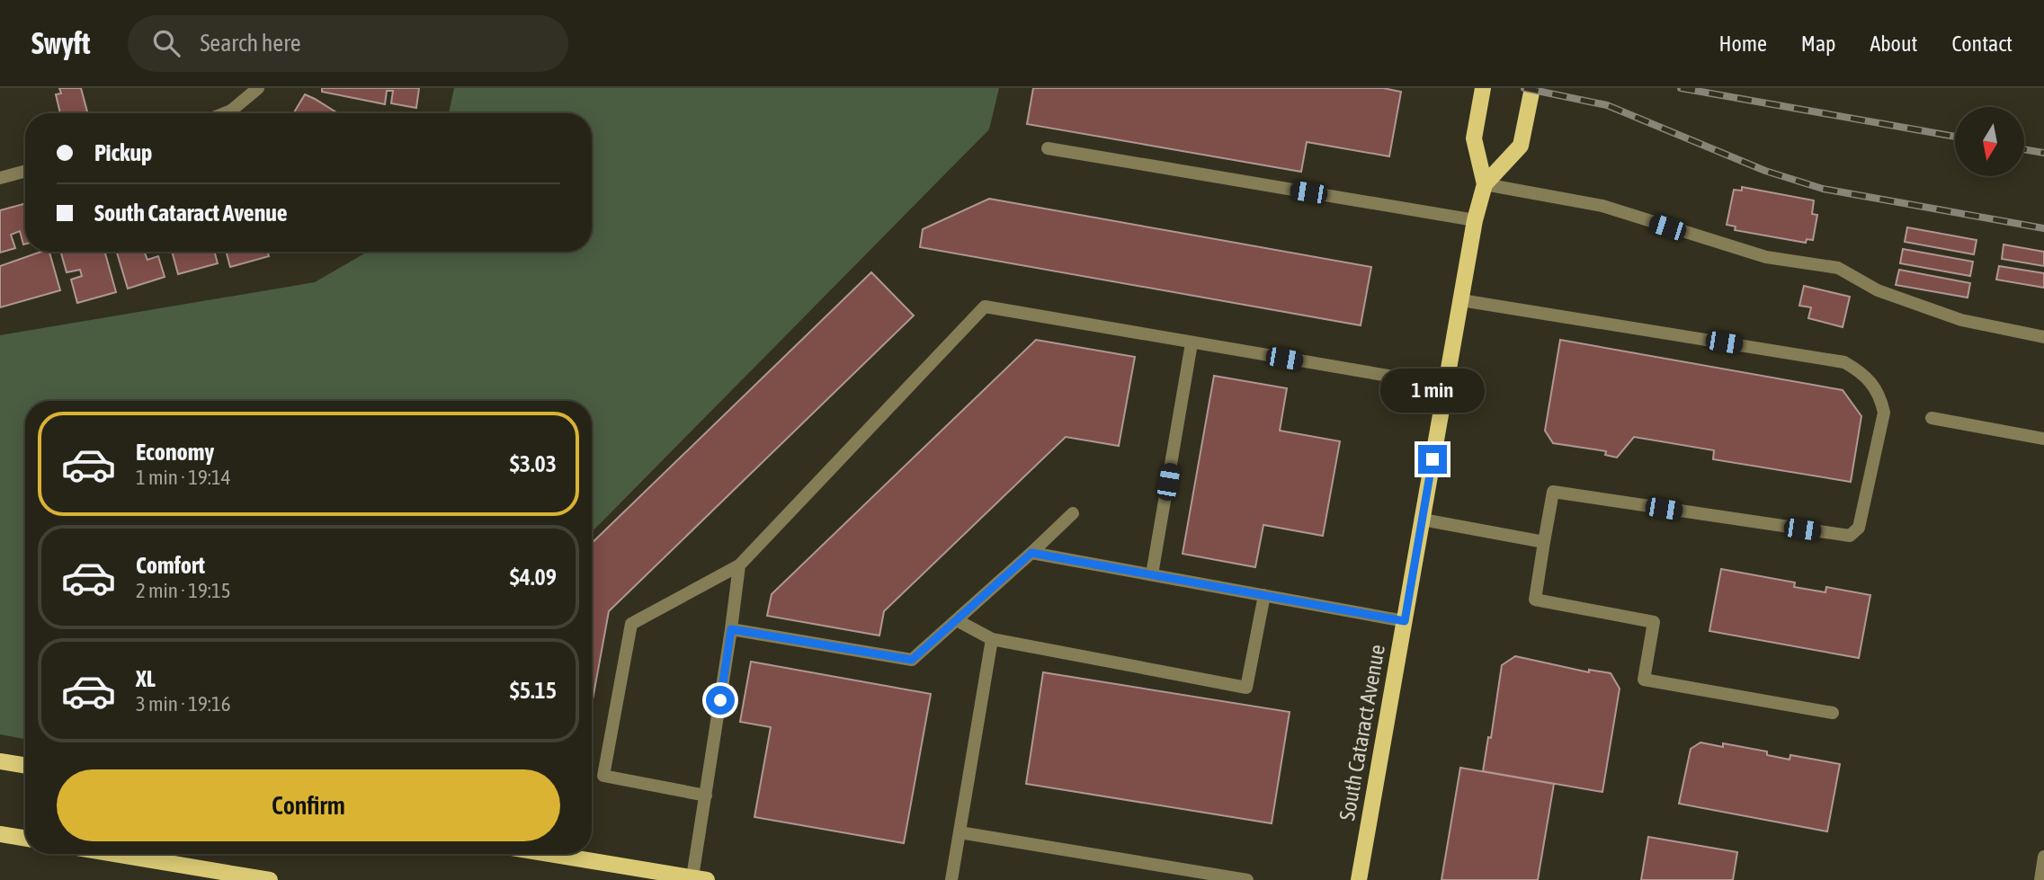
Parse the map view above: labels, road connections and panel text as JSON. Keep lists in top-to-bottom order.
{
  "streets": {
    "main road": ["South Cataract Avenue"]
  },
  "north": "bottom",
  "page": {
    "header": "Swyft",
    "search": "Search here",
    "nav": [
      "Home",
      "Map",
      "About",
      "Contact"
    ],
    "banner": ["Pickup", "South Cataract Avenue"],
    "bubble": "1 min",
    "list": [
      {
        "name": "Economy",
        "note": "1 min · 19:14",
        "value": "$3.03"
      },
      {
        "name": "Comfort",
        "note": "2 min · 19:15",
        "value": "$4.09"
      },
      {
        "name": "XL",
        "note": "3 min · 19:16",
        "value": "$5.15"
      }
    ],
    "buttons": "Confirm"
  }
}
